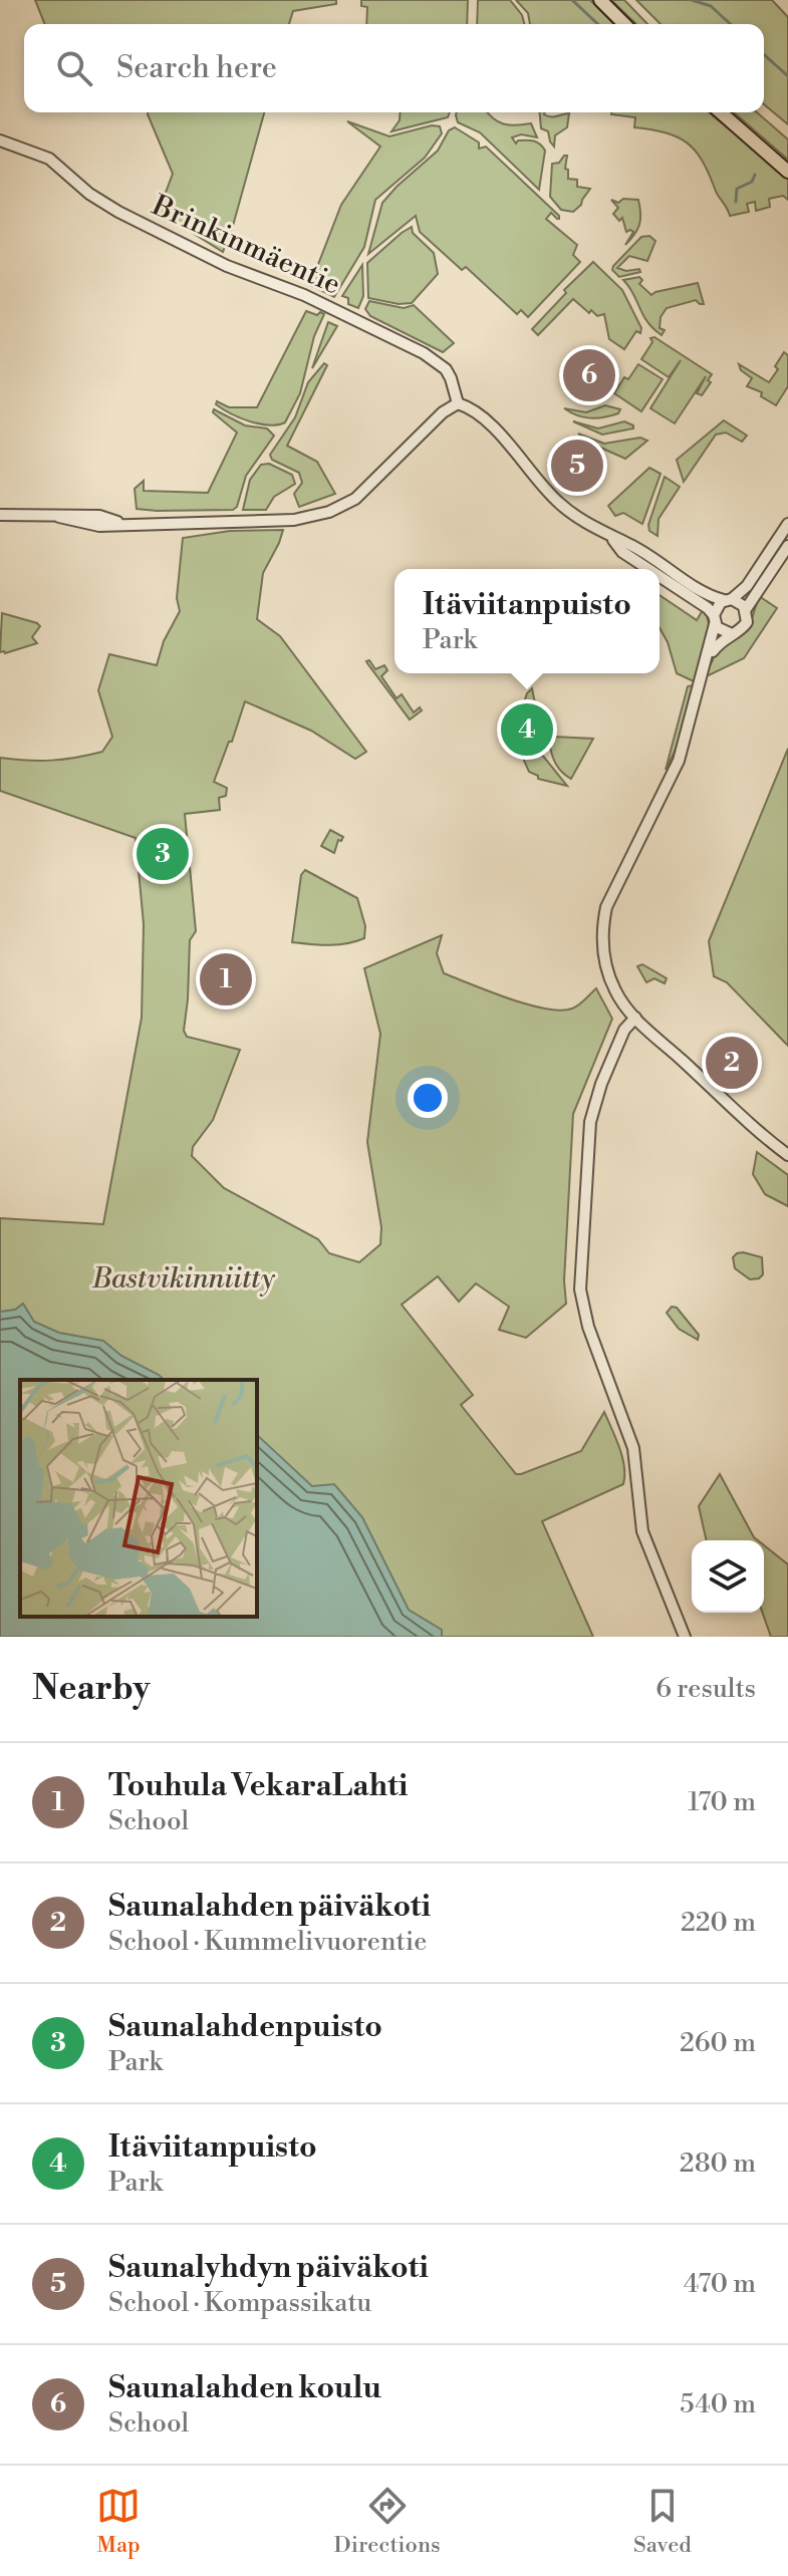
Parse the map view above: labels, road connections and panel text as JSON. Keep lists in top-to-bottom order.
{
  "streets": {
    "street": ["Brinkinmäentie"]
  },
  "parks": ["Bastvikinniitty"],
  "page": {
    "search": "Search here",
    "pins": [
      "6",
      "5",
      "4",
      "3",
      "1",
      "2"
    ],
    "popup": ["Itäviitanpuisto", "Park"],
    "heading": ["Nearby", "6 results"],
    "list": [
      {
        "mark": "1",
        "name": "Touhula VekaraLahti",
        "note": "School",
        "value": "170 m"
      },
      {
        "mark": "2",
        "name": "Saunalahden päiväkoti",
        "note": "School · Kummelivuorentie",
        "value": "220 m"
      },
      {
        "mark": "3",
        "name": "Saunalahdenpuisto",
        "note": "Park",
        "value": "260 m"
      },
      {
        "mark": "4",
        "name": "Itäviitanpuisto",
        "note": "Park",
        "value": "280 m"
      },
      {
        "mark": "5",
        "name": "Saunalyhdyn päiväkoti",
        "note": "School · Kompassikatu",
        "value": "470 m"
      },
      {
        "mark": "6",
        "name": "Saunalahden koulu",
        "note": "School",
        "value": "540 m"
      }
    ],
    "nav": ["Map", "Directions", "Saved"]
  }
}
